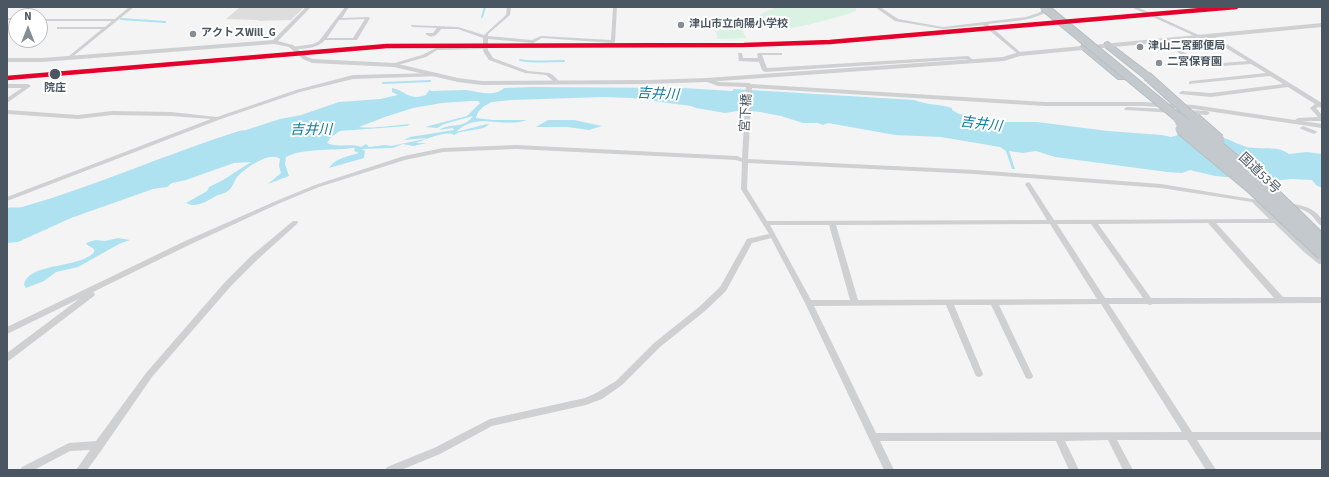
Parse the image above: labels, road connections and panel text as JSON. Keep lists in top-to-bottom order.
{
  "streets": {
    "highway": ["国道53号"],
    "street": ["宮下橋"]
  },
  "water": ["吉井川"],
  "places": [
    "津山市立向陽小学校",
    "アクトスWill_G",
    "津山二宮郵便局",
    "二宮保育園",
    "院庄"
  ],
  "north": "top"
}
